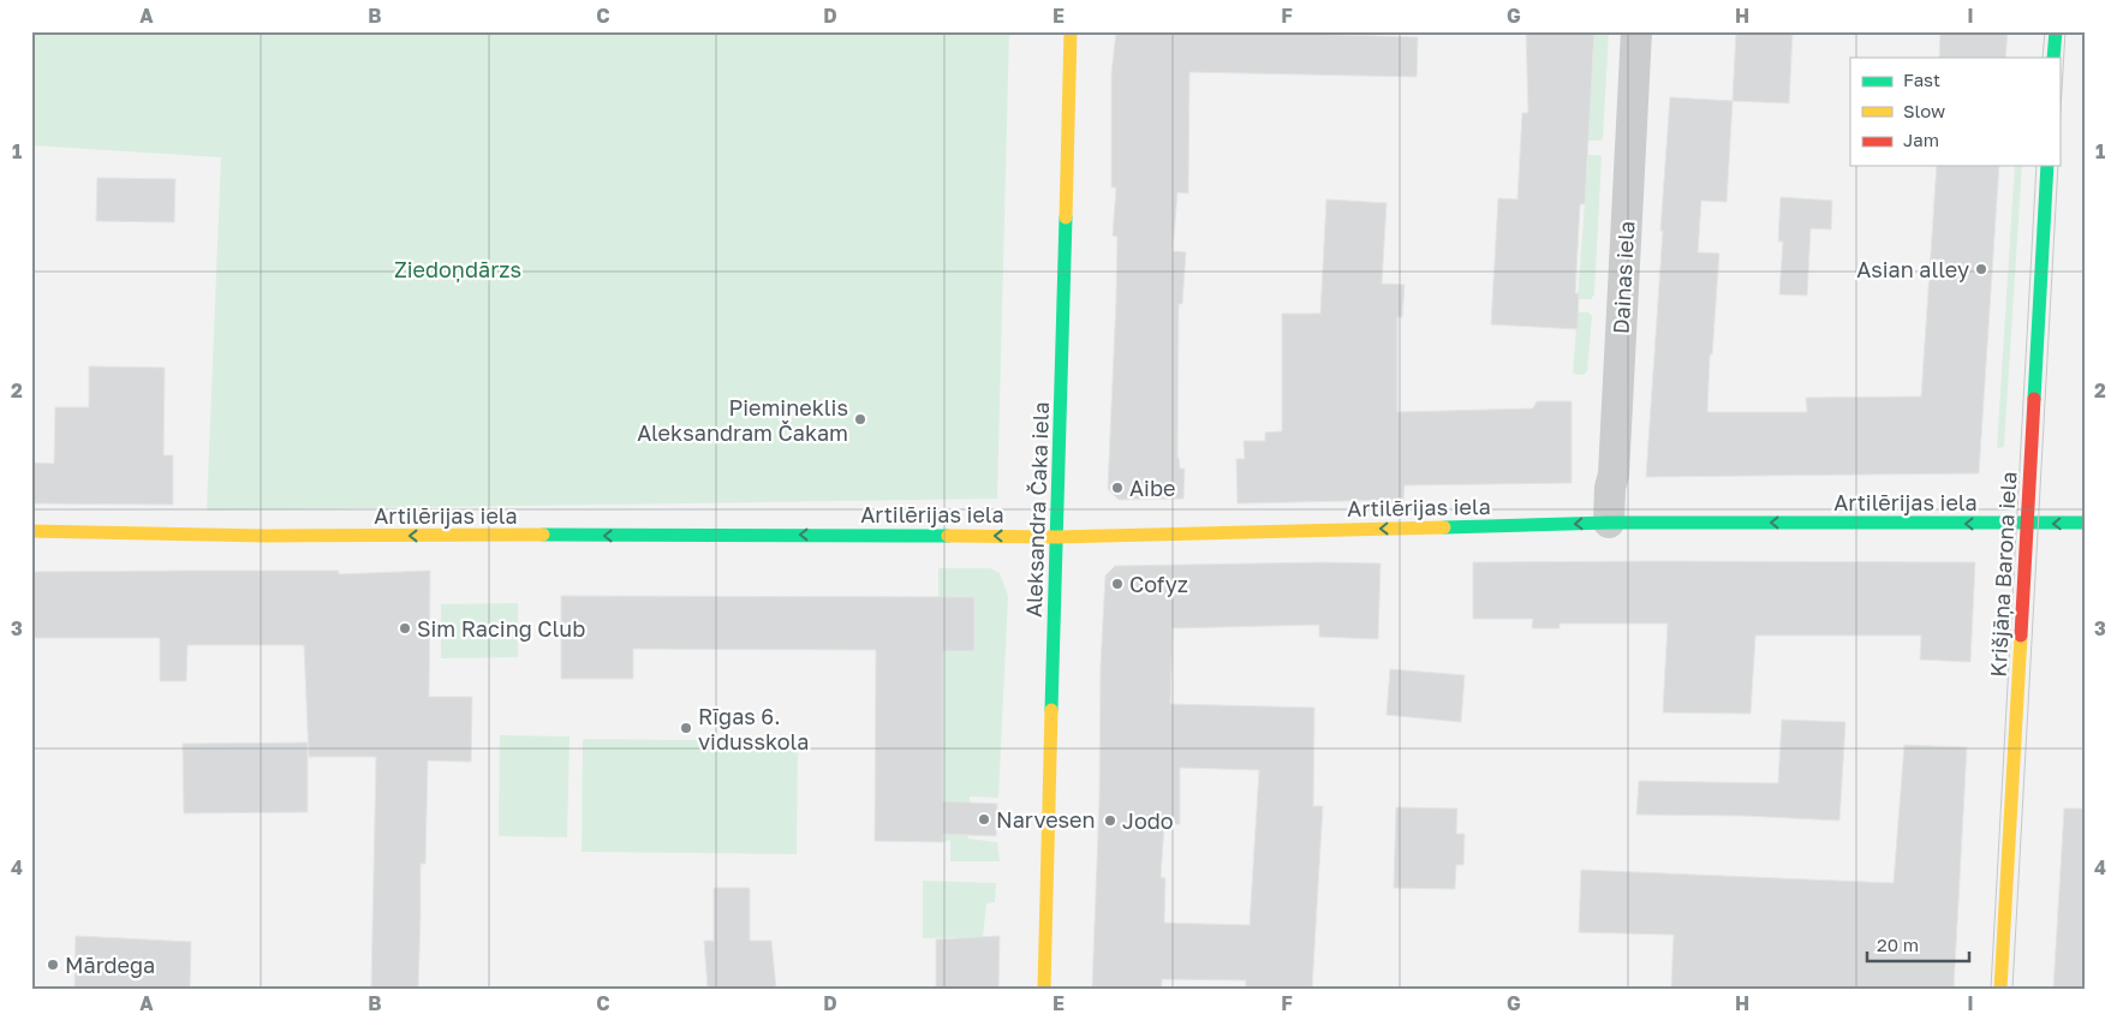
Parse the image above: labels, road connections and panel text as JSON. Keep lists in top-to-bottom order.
{
  "streets": {
    "street": [
      "Dainas iela",
      "Artilērijas iela",
      "Aleksandra Čaka iela",
      "Krišjāņa Barona iela"
    ]
  },
  "crossings": [
    ["Dainas iela", "Artilērijas iela"],
    ["Artilērijas iela", "Aleksandra Čaka iela"],
    ["Artilērijas iela", "Krišjāņa Barona iela"]
  ],
  "one_way": ["Artilērijas iela"],
  "parks": ["Ziedoņdārzs"],
  "places": [
    "Asian alley",
    "Piemineklis Aleksandram Čakam",
    "Aibe",
    "Cofyz",
    "Sim Racing Club",
    "Rīgas 6. vidusskola",
    "Narvesen",
    "Jodo",
    "Mārdega"
  ],
  "legend": ["Fast", "Slow", "Jam"],
  "scale_bar": "20 m",
  "grid": {
    "columns": [
      "A",
      "B",
      "C",
      "D",
      "E",
      "F",
      "G",
      "H",
      "I"
    ],
    "rows": [
      "1",
      "2",
      "3",
      "4"
    ]
  }
}
